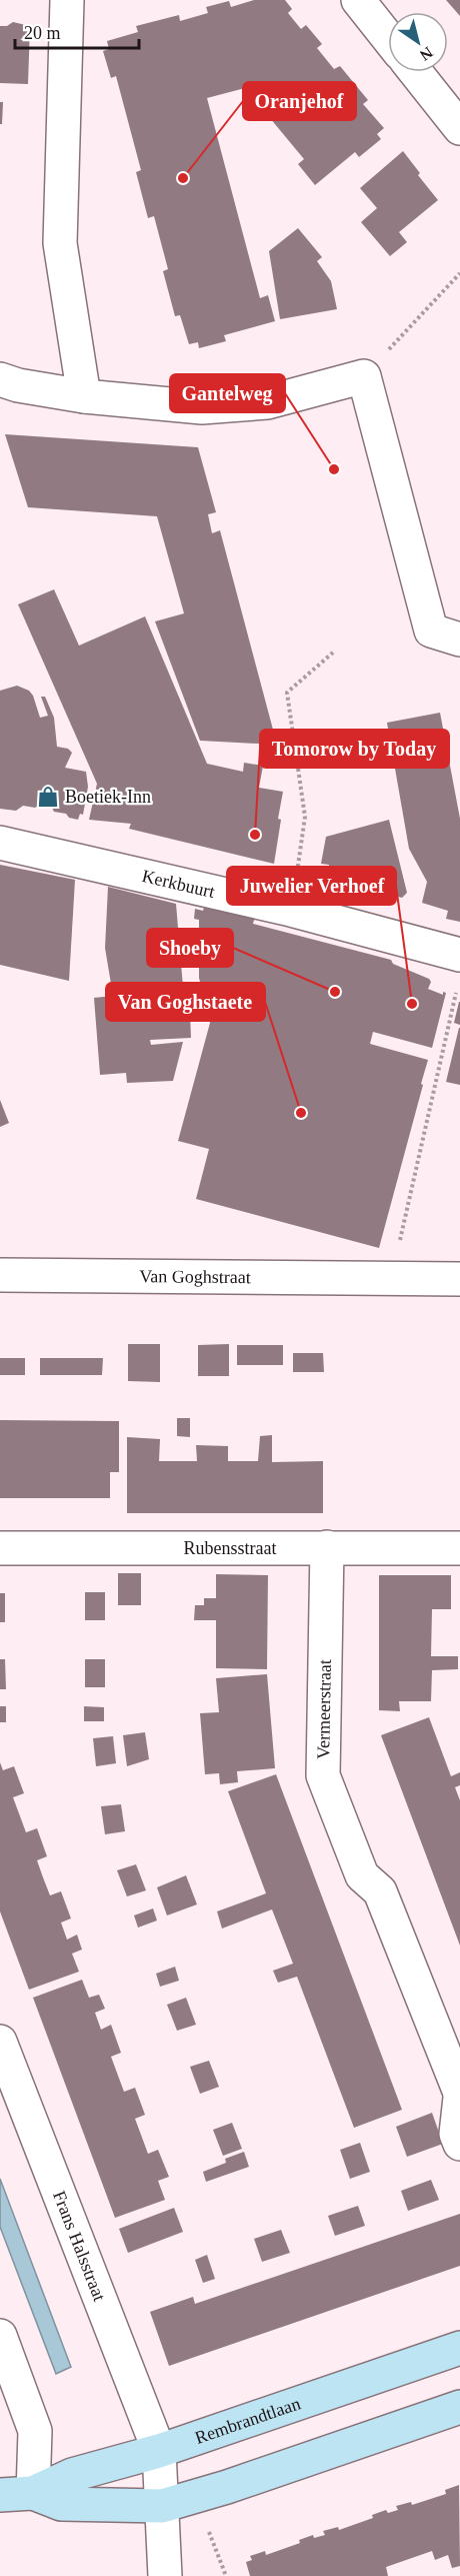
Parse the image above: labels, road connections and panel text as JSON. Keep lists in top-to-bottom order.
{
  "streets": {
    "street": [
      "Kerkbuurt",
      "Van Goghstraat",
      "Rubensstraat",
      "Vermeerstraat",
      "Frans Halsstraat",
      "Rembrandtlaan"
    ]
  },
  "crossings": [
    ["Rubensstraat", "Vermeerstraat"],
    ["Frans Halsstraat", "Rembrandtlaan"]
  ],
  "places": {
    "other": [
      "Oranjehof",
      "Gantelweg",
      "Tomorow by Today",
      "Shoeby",
      "Juwelier Verhoef",
      "Van Goghstaete"
    ],
    "shop": ["Boetiek-Inn"]
  },
  "scale_bar": "20 m",
  "north": "bottom right"
}
